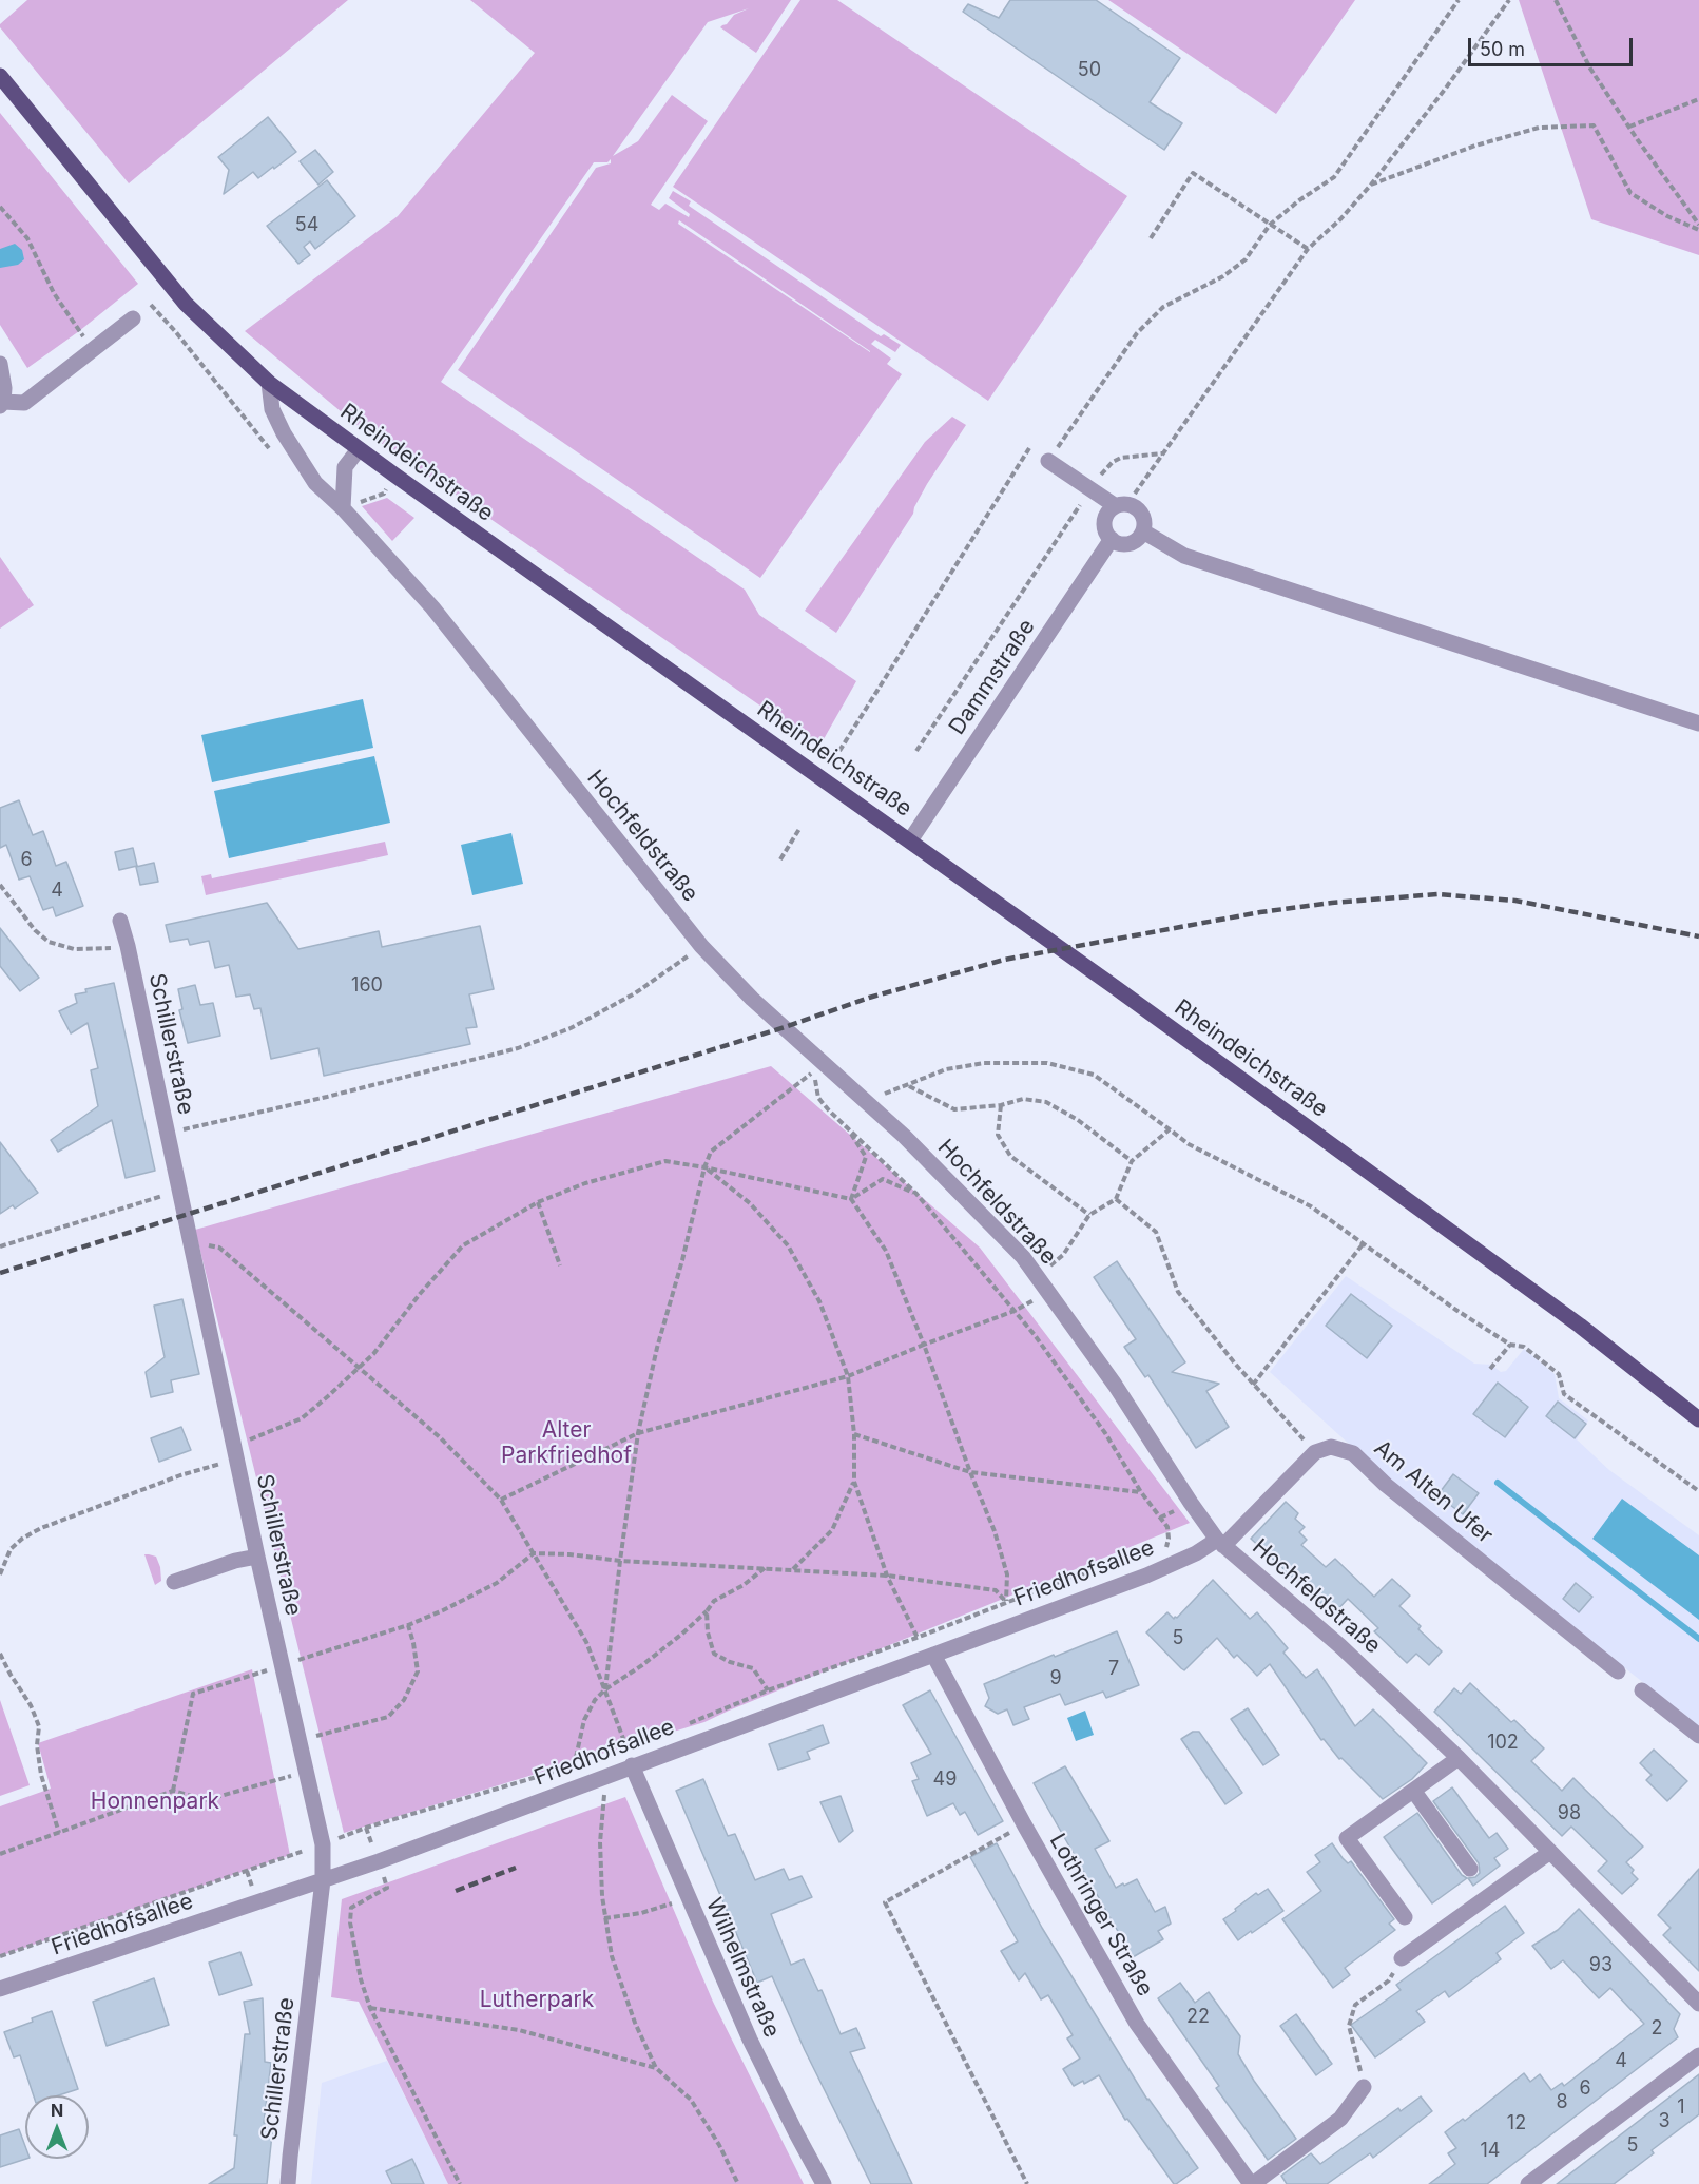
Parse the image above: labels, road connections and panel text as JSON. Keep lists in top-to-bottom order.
{
  "streets": {
    "main road": ["Rheindeichstraße"],
    "street": [
      "Dammstraße",
      "Hochfeldstraße",
      "Schillerstraße",
      "Am Alten Ufer",
      "Friedhofsallee",
      "Lothringer Straße",
      "Wilhelmstraße"
    ]
  },
  "crossings": [
    ["Rheindeichstraße", "Dammstraße"],
    ["Rheindeichstraße", "Hochfeldstraße"],
    ["Hochfeldstraße", "Friedhofsallee"],
    ["Schillerstraße", "Friedhofsallee"],
    ["Friedhofsallee", "Lothringer Straße"],
    ["Friedhofsallee", "Wilhelmstraße"]
  ],
  "parks": ["Alter Parkfriedhof", "Honnenpark", "Lutherpark"],
  "house_numbers": [
    "50",
    "54",
    "6",
    "4",
    "160",
    "5",
    "7",
    "9",
    "102",
    "49",
    "98",
    "93",
    "22",
    "2",
    "4",
    "6",
    "8",
    "1",
    "3",
    "12",
    "5",
    "14"
  ],
  "scale_bar": "50 m",
  "north": "top"
}
